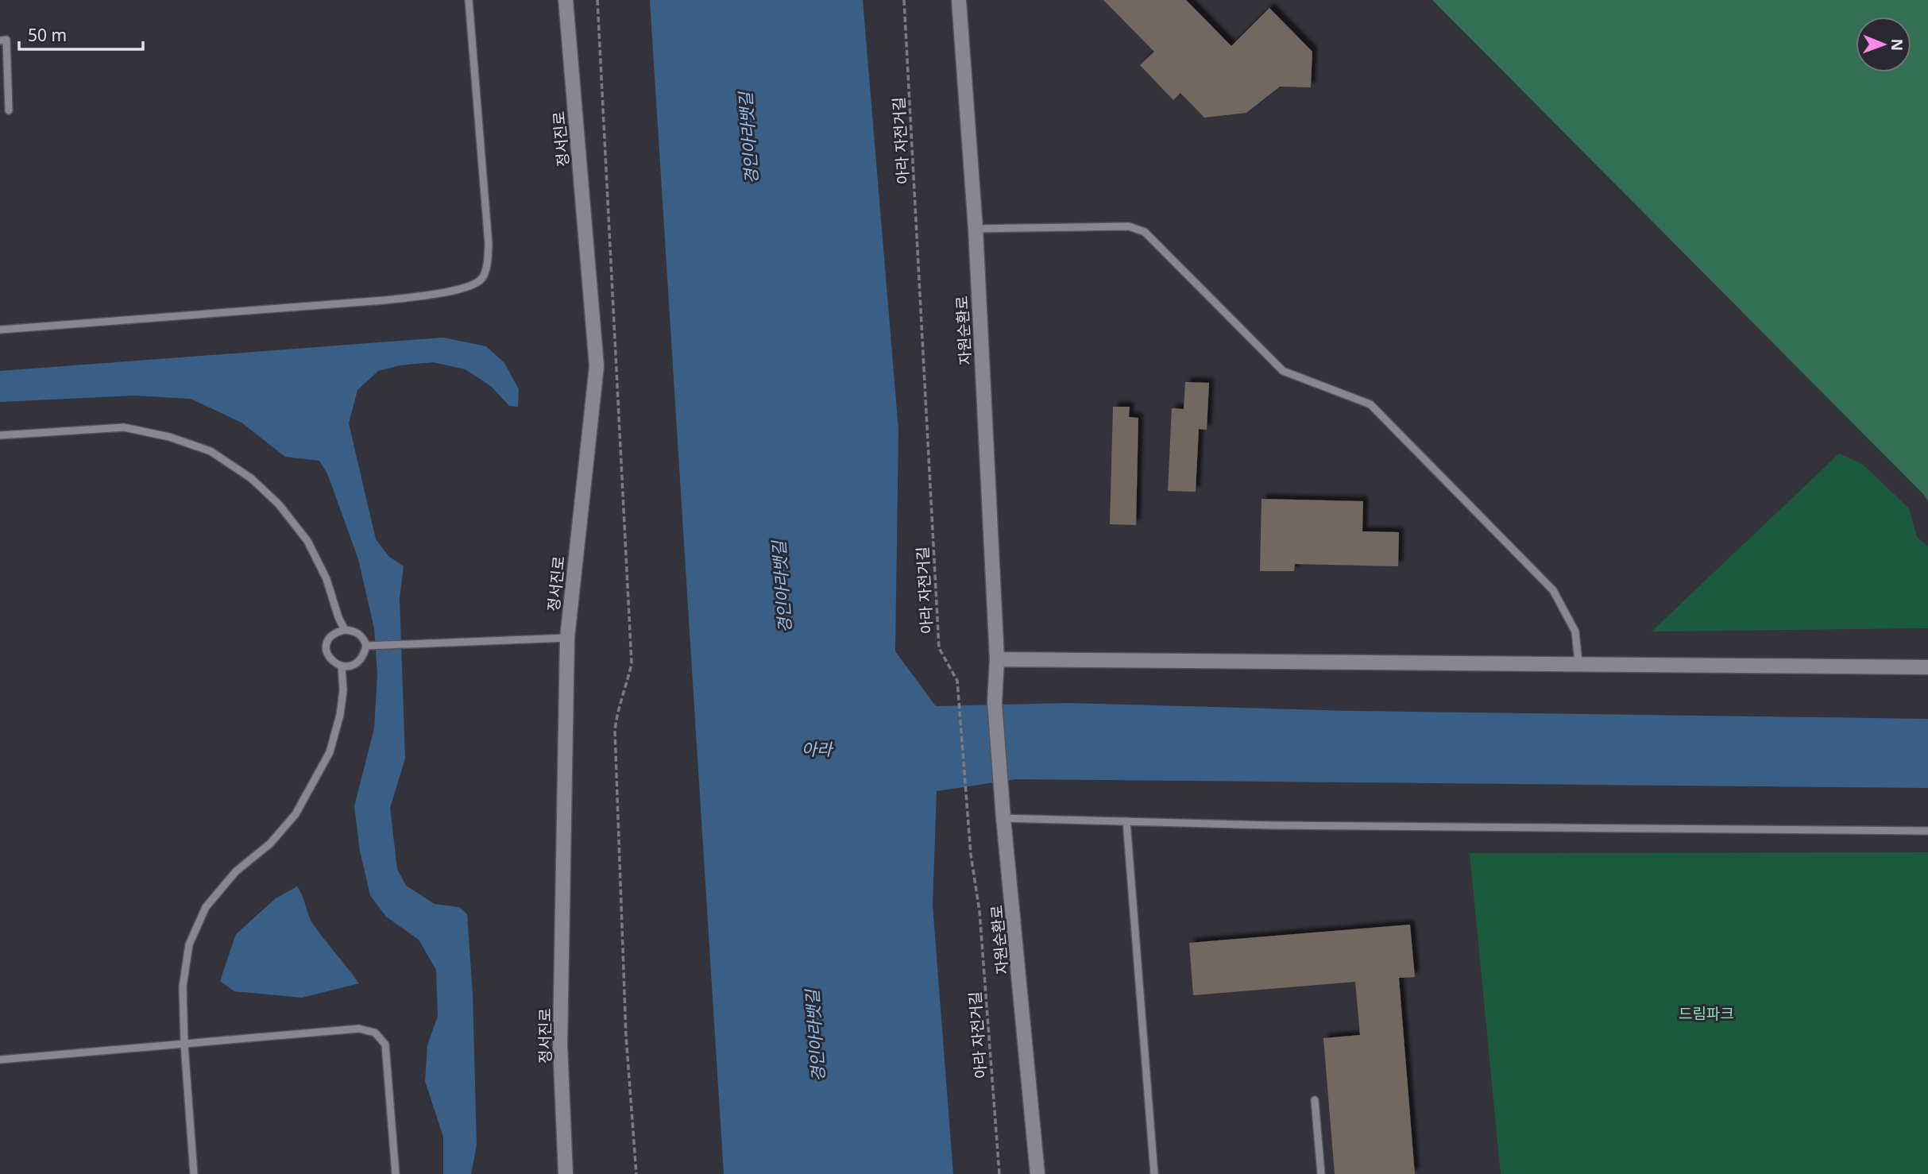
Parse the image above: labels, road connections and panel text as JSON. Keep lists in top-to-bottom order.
{
  "streets": {
    "street": ["정서진로", "자원순환로"],
    "path": ["아라 자전거길"]
  },
  "water": ["경인아라뱃길", "아라"],
  "parks": ["드림파크"],
  "scale_bar": "50 m",
  "north": "right"
}
